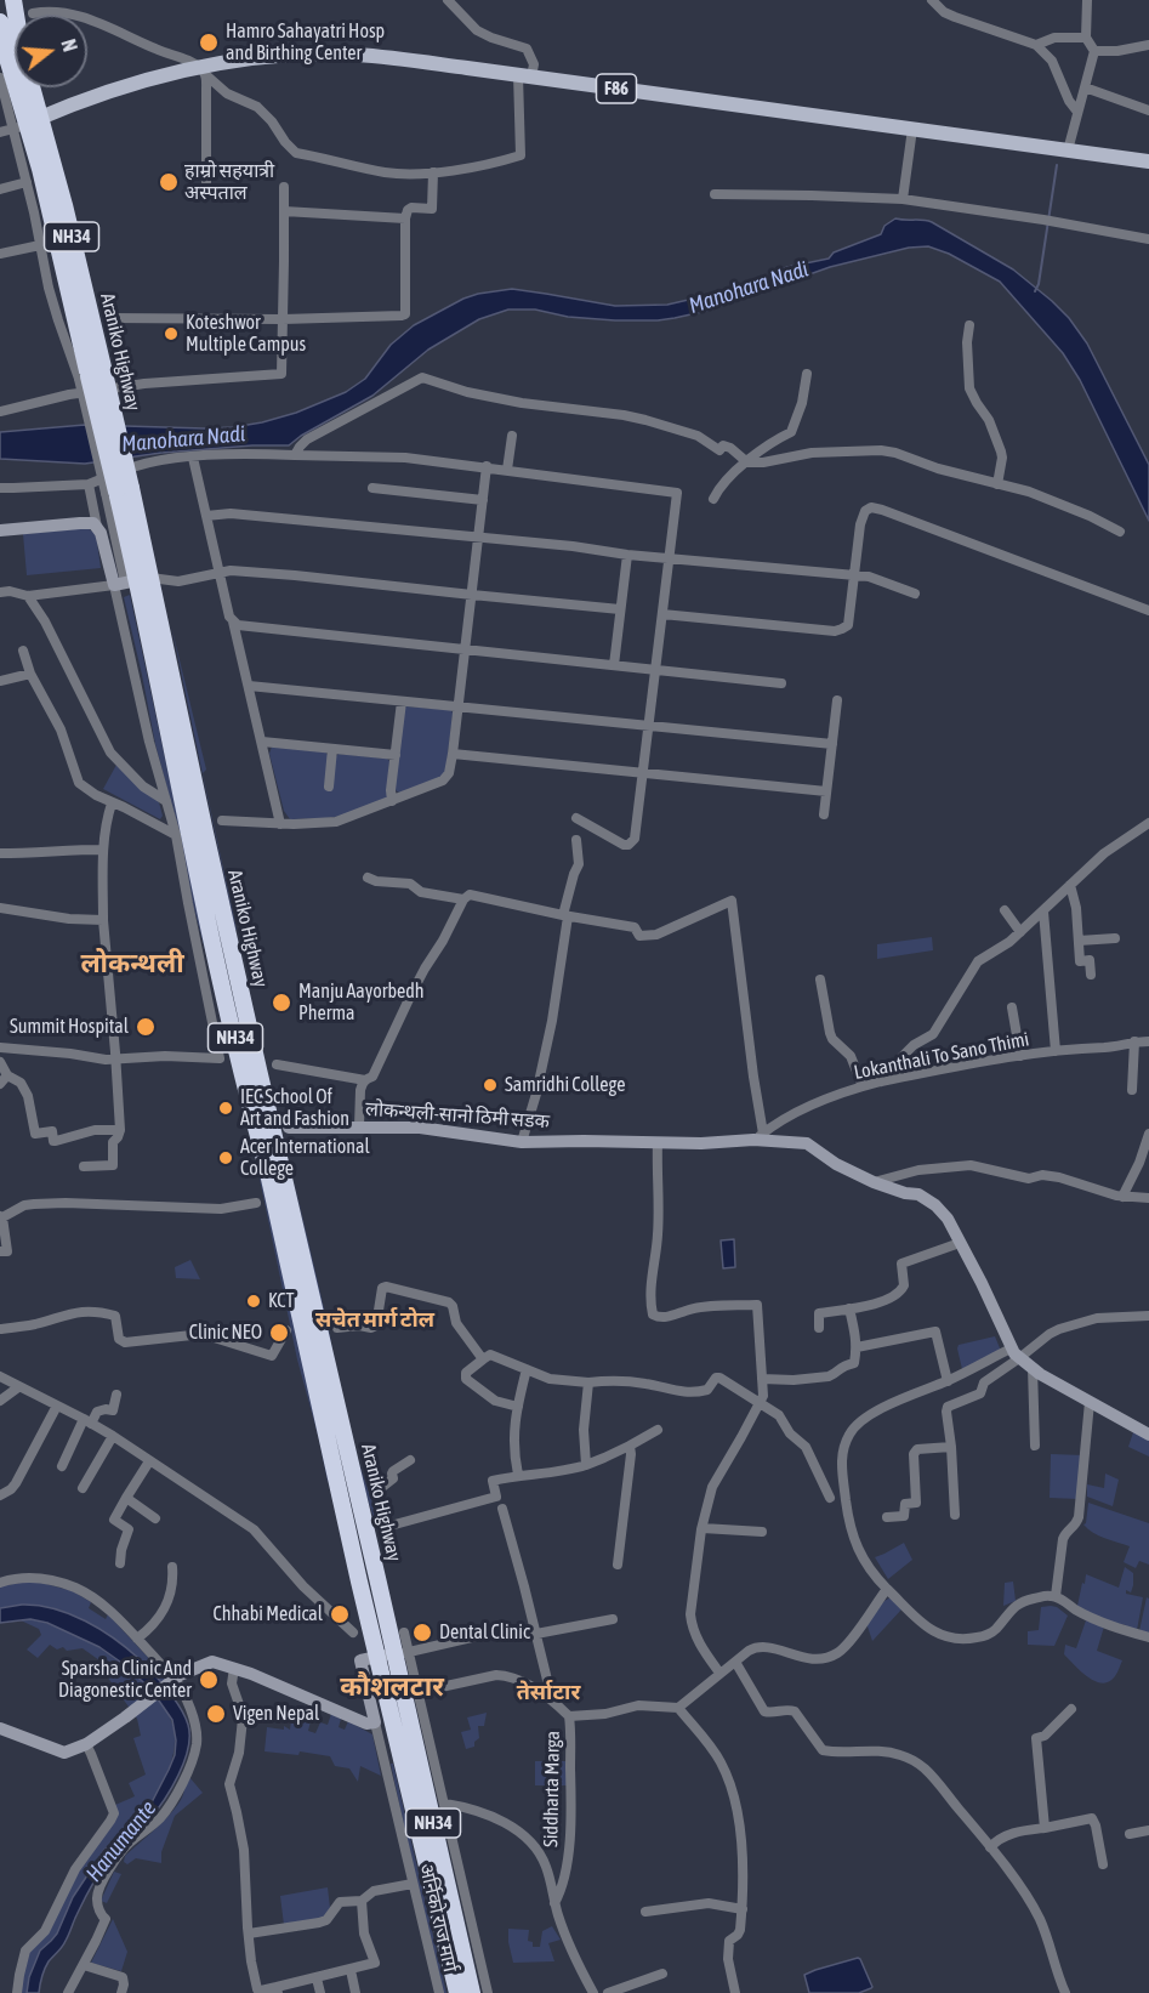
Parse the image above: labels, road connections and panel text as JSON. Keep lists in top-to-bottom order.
{
  "streets": {
    "highway": ["NH34", "Araniko Highway"],
    "main road": ["F86", "लोकन्थली-सानो ठिमी सडक"],
    "street": ["Lokanthali To Sano Thimi", "Siddharta Marga", "अर्निको राज मार्ग"]
  },
  "crossings": [
    ["F86", "Araniko Highway"],
    ["Lokanthali To Sano Thimi", "लोकन्थली-सानो ठिमी सडक"]
  ],
  "districts": [
    "लोकन्थली",
    "सचेत मार्ग टोल",
    "कौशलटार",
    "तेर्साटार"
  ],
  "water": ["Manohara Nadi", "Hanumante"],
  "places": [
    "Hamro Sahayatri Hosp and Birthing Center",
    "हाम्रो सहयात्री अस्पताल",
    "Koteshwor Multiple Campus",
    "Manju Aayorbedh Pherma",
    "Summit Hospital",
    "Samridhi College",
    "IEC School Of Art and Fashion",
    "Acer International College",
    "KCT",
    "Clinic NEO",
    "Chhabi Medical",
    "Dental Clinic",
    "Sparsha Clinic And Diagonestic Center",
    "Vigen Nepal"
  ],
  "north": "right"
}
